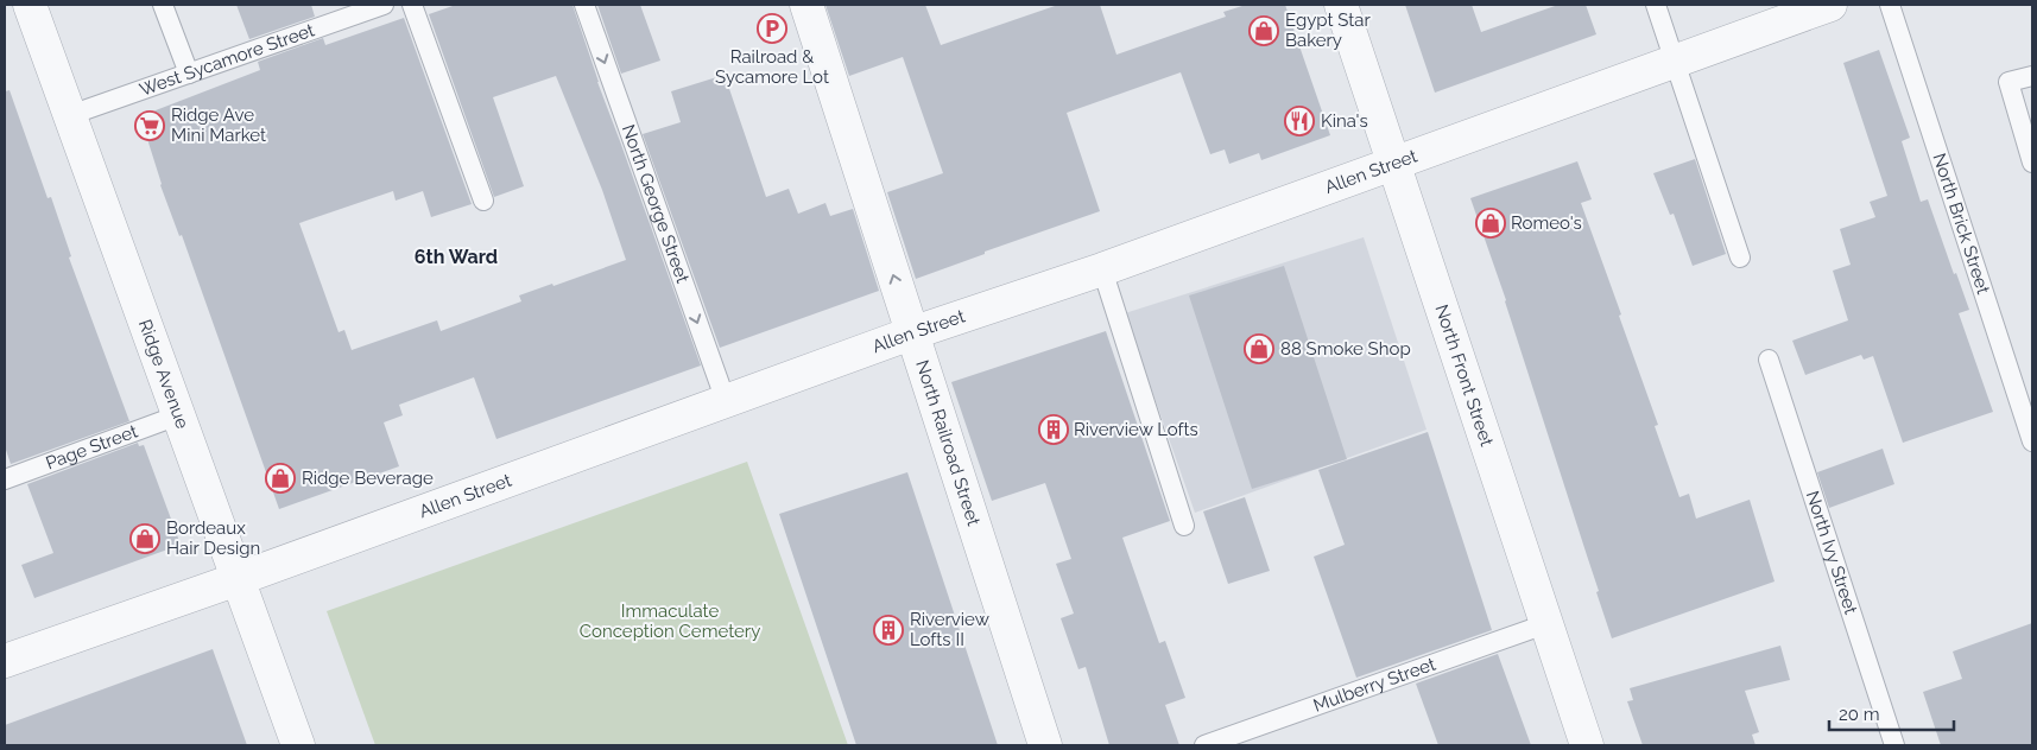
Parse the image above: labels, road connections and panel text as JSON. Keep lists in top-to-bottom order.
{
  "streets": {
    "street": [
      "Allen Street",
      "Ridge Avenue",
      "North Front Street",
      "North Railroad Street"
    ],
    "lane": [
      "West Sycamore Street",
      "North George Street",
      "North Brick Street",
      "Page Street",
      "North Ivy Street",
      "Mulberry Street"
    ]
  },
  "crossings": [
    ["West Sycamore Street", "Ridge Avenue"],
    ["Allen Street", "North George Street"],
    ["Allen Street", "Ridge Avenue"],
    ["Allen Street", "North Front Street"],
    ["Allen Street", "North Railroad Street"],
    ["Ridge Avenue", "Page Street"],
    ["North Front Street", "Mulberry Street"]
  ],
  "one_way": ["North Railroad Street"],
  "districts": ["6th Ward"],
  "parks": ["Immaculate Conception Cemetery"],
  "places": {
    "parking": ["Railroad & Sycamore Lot"],
    "shop": [
      "Egypt Star Bakery",
      "Romeo's",
      "88 Smoke Shop",
      "Ridge Beverage",
      "Bordeaux Hair Design"
    ],
    "restaurant": ["Kina's"],
    "supermarket": ["Ridge Ave Mini Market"],
    "building": ["Riverview Lofts", "Riverview Lofts II"]
  },
  "scale_bar": "20 m"
}
